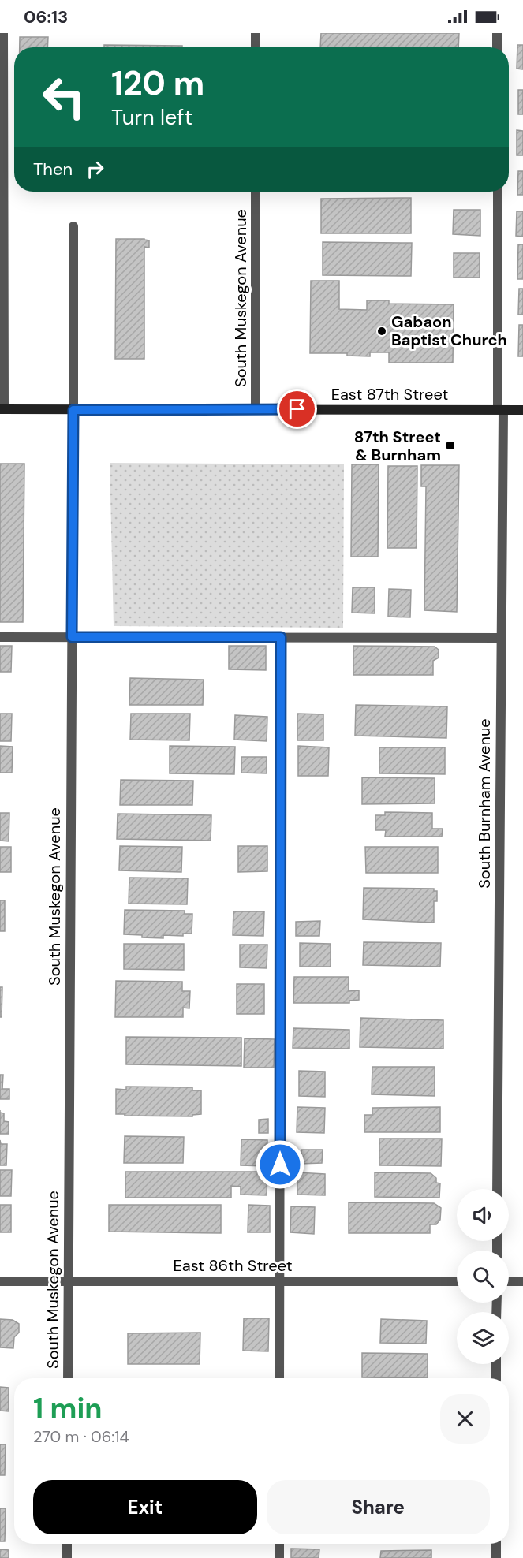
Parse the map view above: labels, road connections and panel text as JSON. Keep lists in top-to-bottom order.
{
  "streets": {
    "main road": ["East 87th Street"],
    "street": ["South Muskegon Avenue", "South Burnham Avenue", "East 86th Street"]
  },
  "crossings": [
    ["South Muskegon Avenue", "East 87th Street"],
    ["South Muskegon Avenue", "East 86th Street"],
    ["East 87th Street", "South Burnham Avenue"]
  ],
  "places": {
    "other": ["Gabaon Baptist Church"],
    "transit": ["87th Street & Burnham"]
  },
  "page": {
    "status": "06:13",
    "turn": ["120 m", "Turn left"],
    "then": "Then",
    "heading": ["1 min", "270 m · 06:14"],
    "buttons": ["Exit", "Share"]
  }
}
